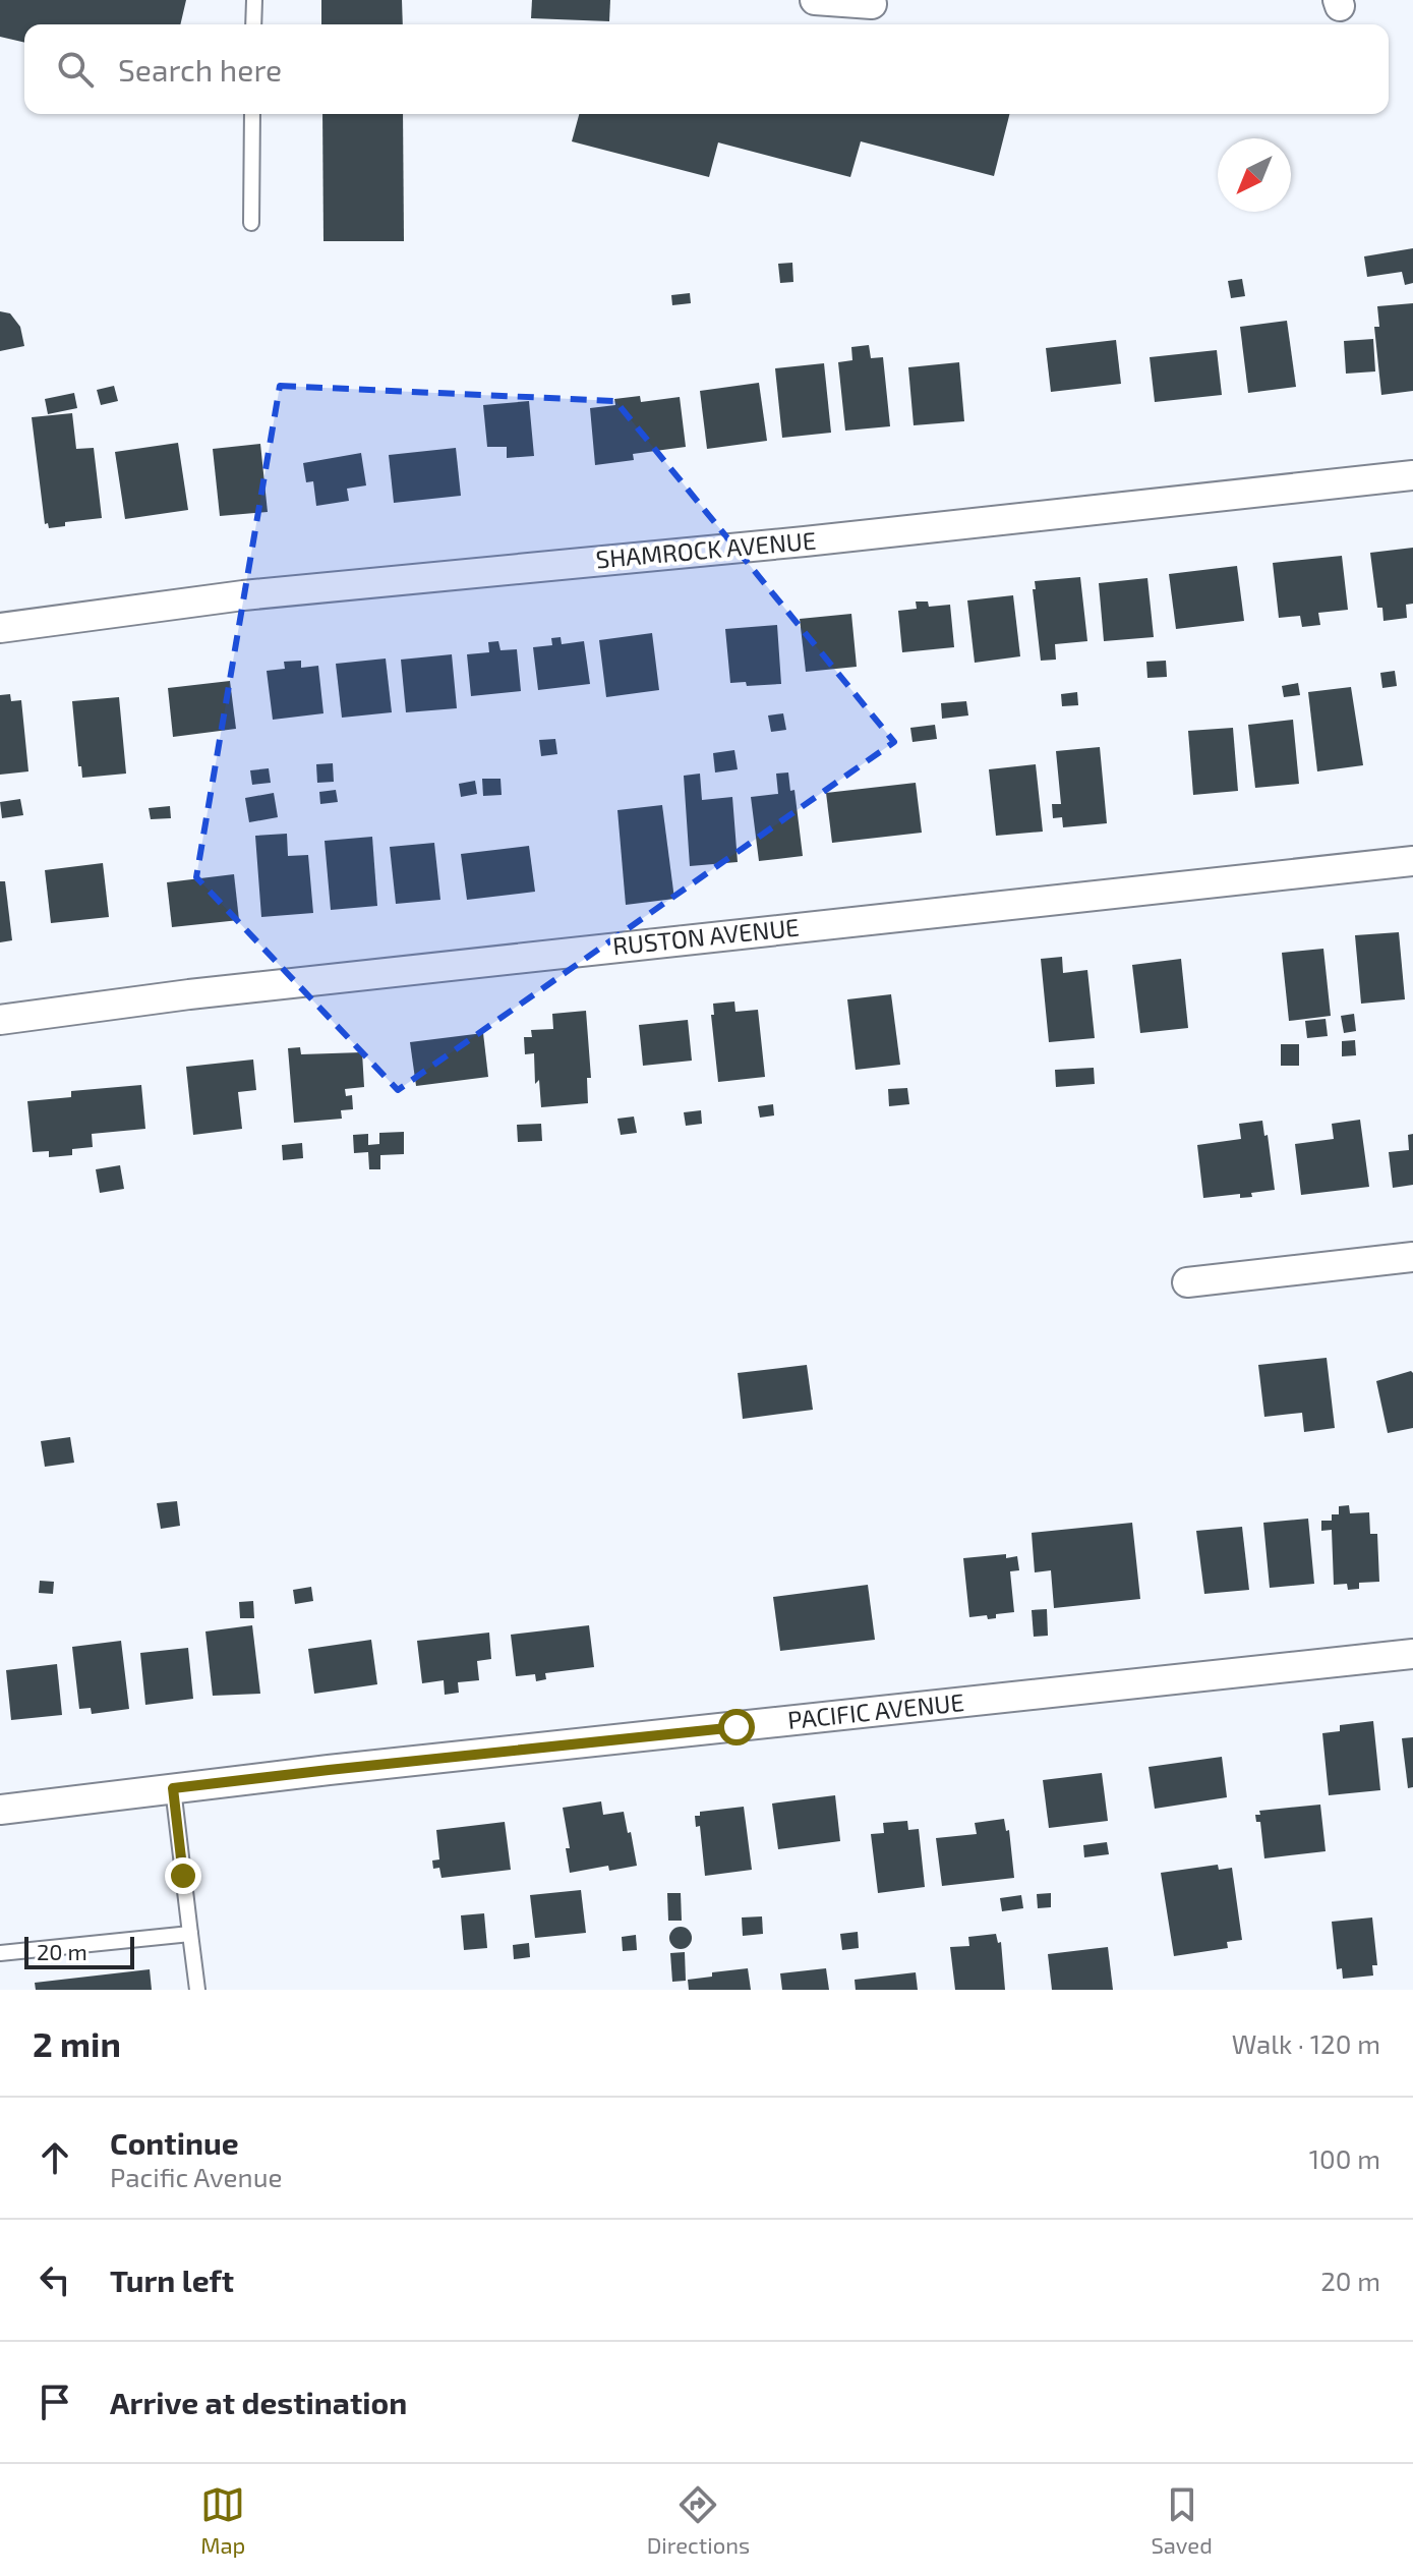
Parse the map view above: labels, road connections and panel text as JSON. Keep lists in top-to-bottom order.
{
  "streets": {
    "street": ["SHAMROCK AVENUE", "RUSTON AVENUE", "PACIFIC AVENUE"]
  },
  "scale_bar": "20 m",
  "north": "bottom left",
  "page": {
    "search": "Search here",
    "scale": "20 m",
    "heading": ["2 min", "Walk · 120 m"],
    "list": [
      ["Continue", "Pacific Avenue", "100 m"],
      ["Turn left", "20 m"],
      "Arrive at destination"
    ],
    "nav": ["Map", "Directions", "Saved"]
  }
}
